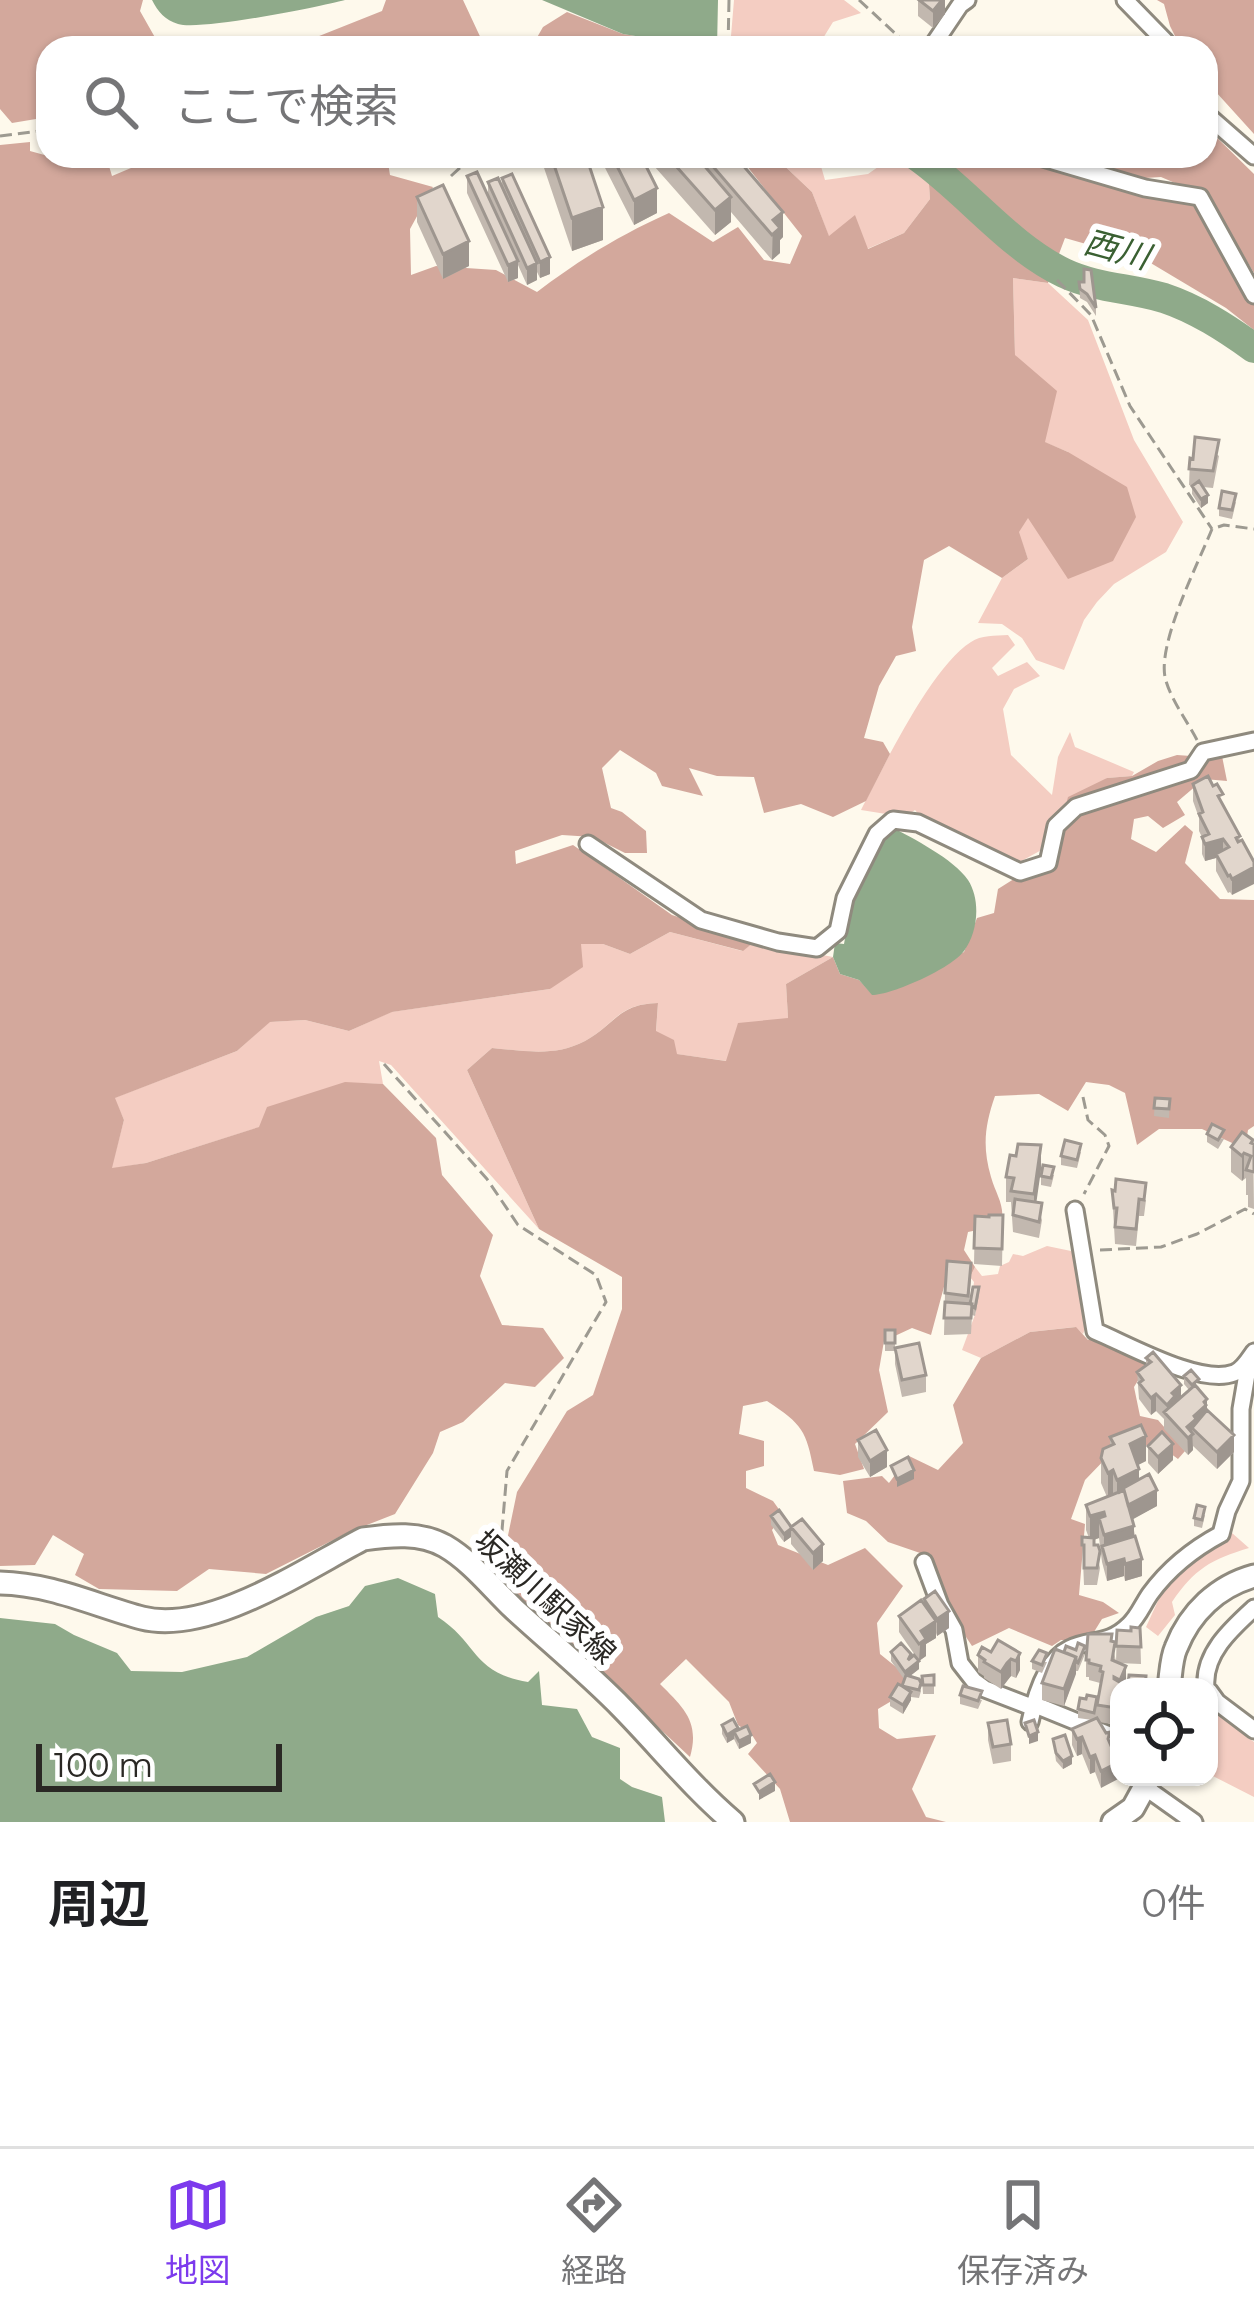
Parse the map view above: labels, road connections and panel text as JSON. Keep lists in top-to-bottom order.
{
  "streets": {
    "main road": ["坂瀬川駅家線"]
  },
  "water": ["西川"],
  "scale_bar": "100 m",
  "page": {
    "search": "ここで検索",
    "scale": "100 m",
    "heading": ["周辺", "0件"],
    "nav": ["地図", "経路", "保存済み"]
  }
}
